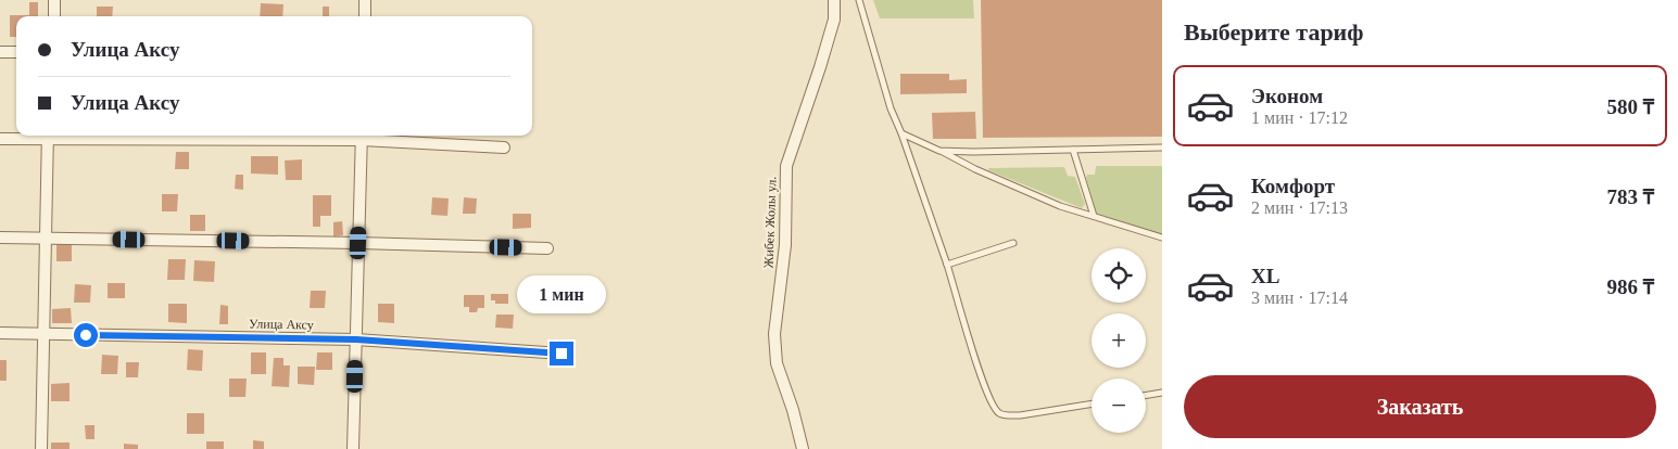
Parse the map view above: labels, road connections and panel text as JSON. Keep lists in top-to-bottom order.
{
  "streets": {
    "street": ["Жибек Жолы ул.", "Улица Аксу"]
  },
  "page": {
    "heading": "Выберите тариф",
    "banner": ["Улица Аксу", "Улица Аксу"],
    "list": [
      {
        "name": "Эконом",
        "note": "1 мин · 17:12",
        "value": "580 ₸"
      },
      {
        "name": "Комфорт",
        "note": "2 мин · 17:13",
        "value": "783 ₸"
      },
      {
        "name": "XL",
        "note": "3 мин · 17:14",
        "value": "986 ₸"
      }
    ],
    "map_buttons": ["+", "−"],
    "bubble": "1 мин",
    "buttons": "Заказать"
  }
}
